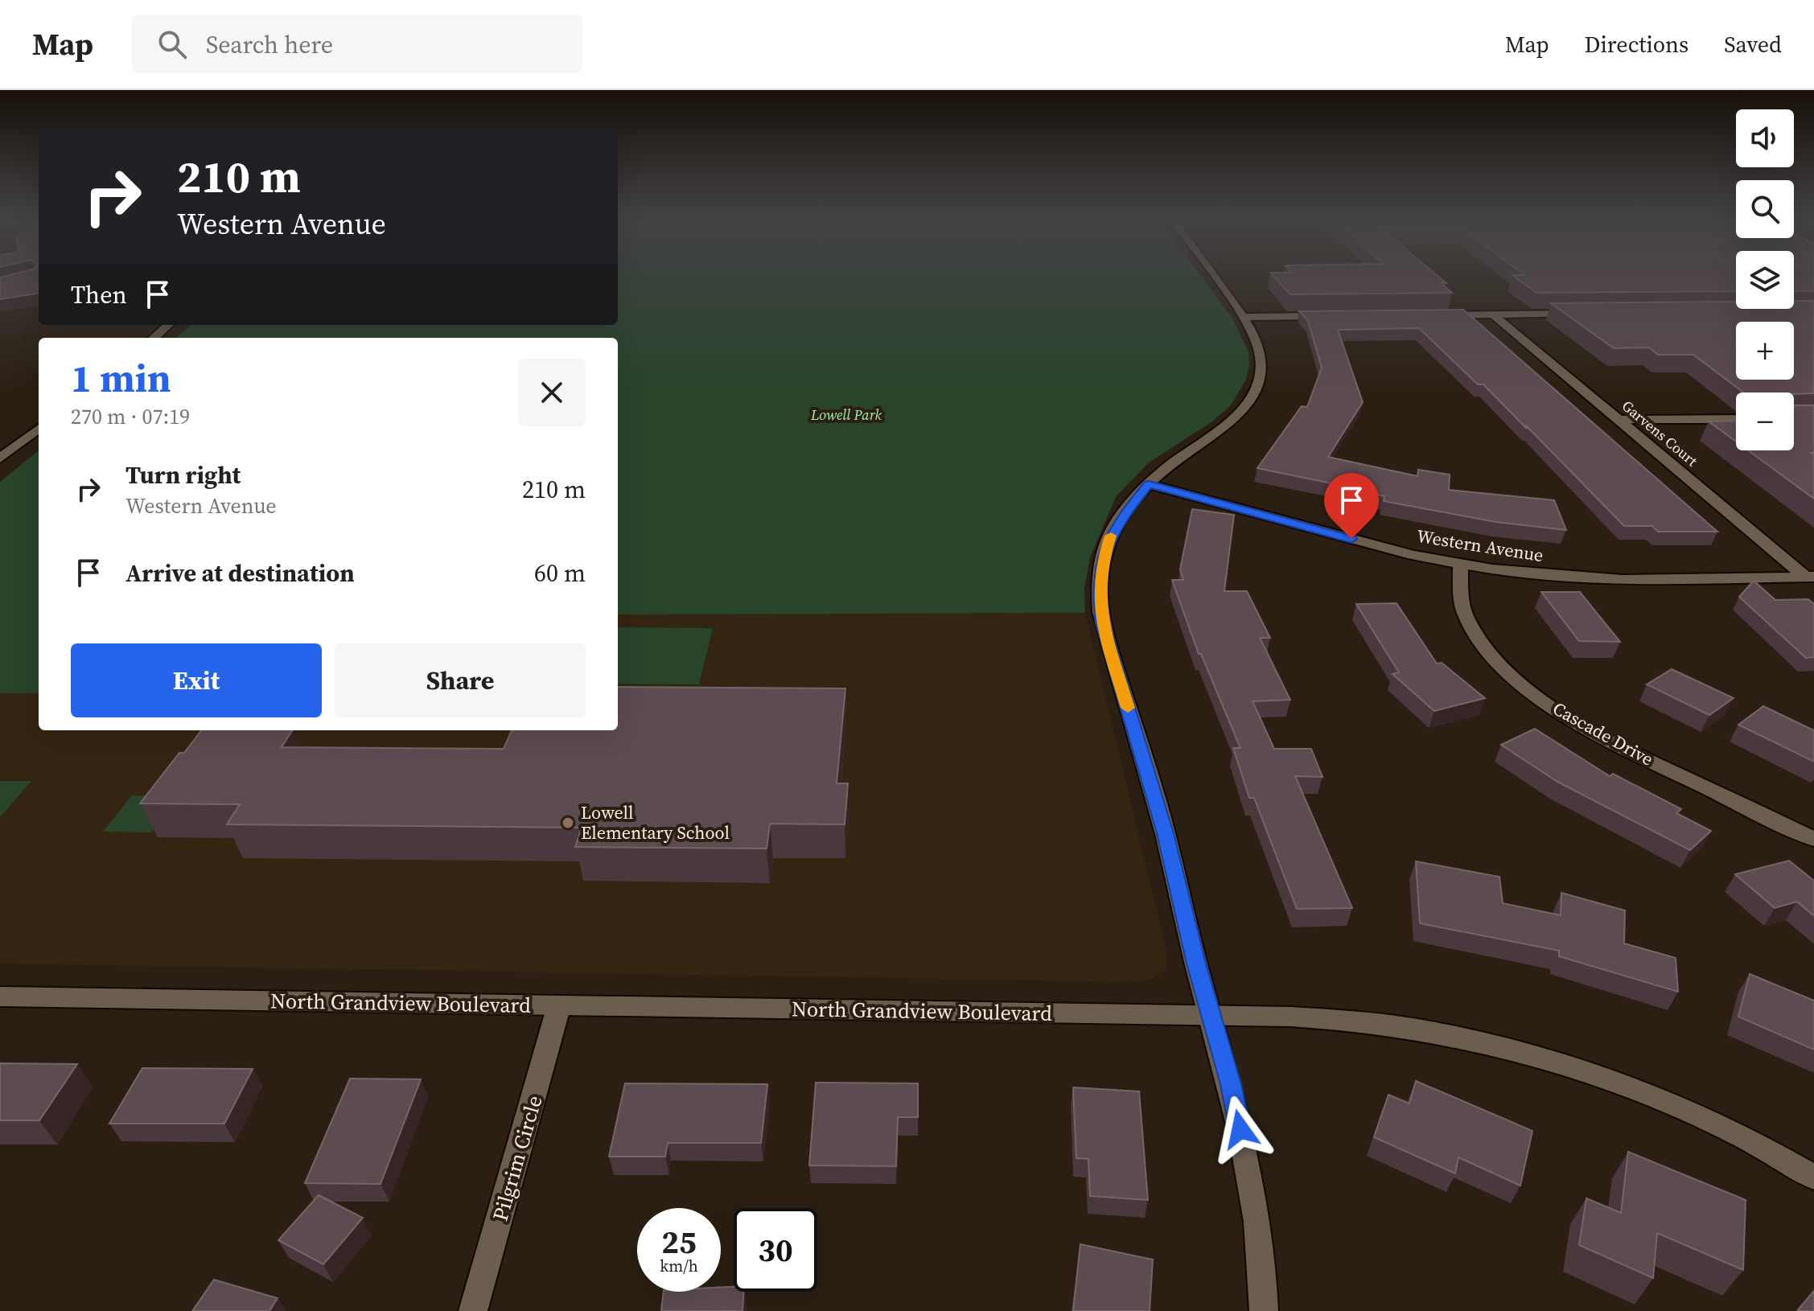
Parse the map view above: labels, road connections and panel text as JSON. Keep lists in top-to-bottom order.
{
  "streets": {
    "street": [
      "Garvens Court",
      "Western Avenue",
      "Cascade Drive",
      "North Grandview Boulevard",
      "Pilgrim Circle"
    ]
  },
  "crossings": [
    ["Garvens Court", "Western Avenue"],
    ["Western Avenue", "Cascade Drive"],
    ["North Grandview Boulevard", "Pilgrim Circle"]
  ],
  "parks": ["Lowell Park"],
  "places": ["Lowell Elementary School"],
  "page": {
    "header": "Map",
    "search": "Search here",
    "nav": ["Map", "Directions", "Saved"],
    "map_buttons": ["+", "−"],
    "turn": ["210 m", "Western Avenue"],
    "then": "Then",
    "heading": ["1 min", "270 m · 07:19"],
    "list": [
      {
        "name": "Turn right",
        "note": "Western Avenue",
        "value": "210 m"
      },
      {
        "name": "Arrive at destination",
        "value": "60 m"
      }
    ],
    "buttons": ["Exit", "Share"],
    "speed": "25 km/h",
    "limit": "30"
  }
}
